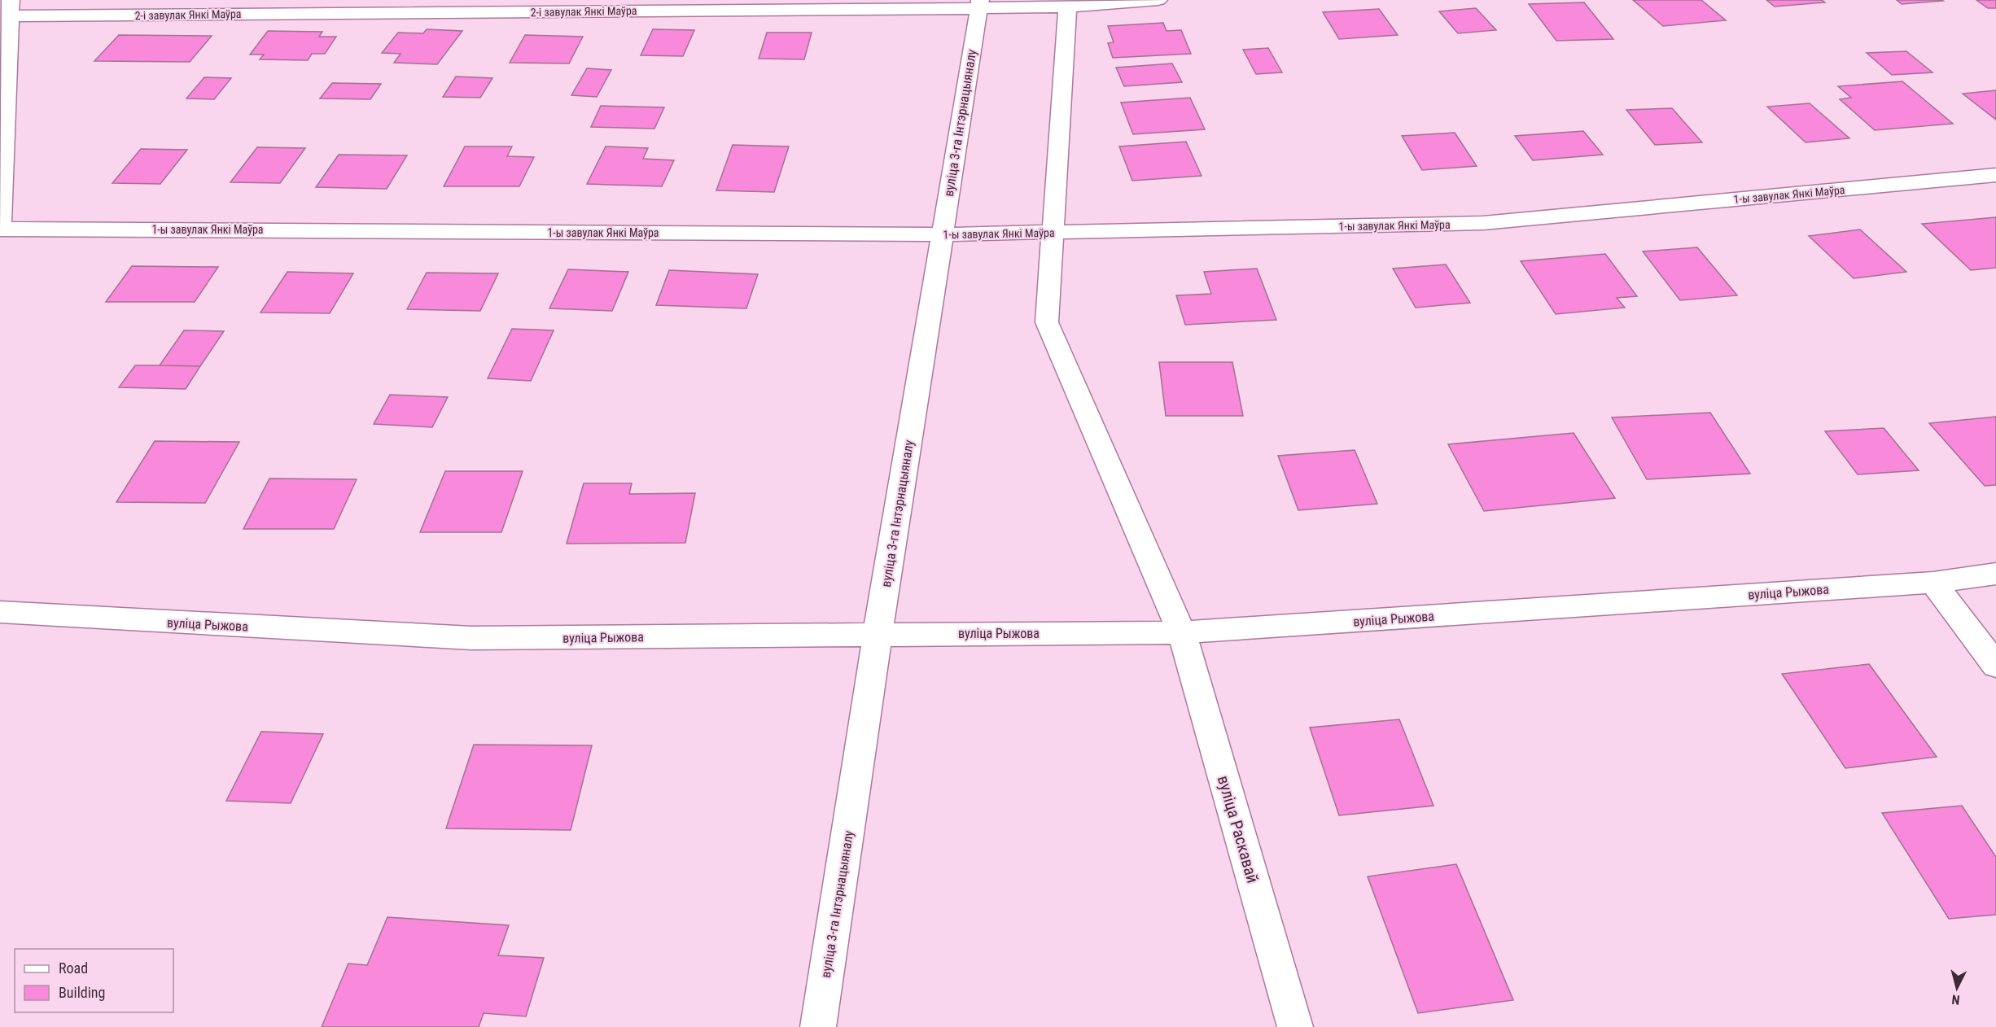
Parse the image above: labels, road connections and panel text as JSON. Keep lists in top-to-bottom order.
{
  "streets": {
    "street": [
      "2-і завулак Янкі Маўра",
      "вуліца 3-га Інтэрнацыяналу",
      "1-ы завулак Янкі Маўра",
      "вуліца Рыжова",
      "вуліца Раскавай"
    ]
  },
  "crossings": [
    ["2-і завулак Янкі Маўра", "вуліца 3-га Інтэрнацыяналу"],
    ["2-і завулак Янкі Маўра", "вуліца Раскавай"],
    ["вуліца 3-га Інтэрнацыяналу", "1-ы завулак Янкі Маўра"],
    ["вуліца 3-га Інтэрнацыяналу", "вуліца Рыжова"],
    ["1-ы завулак Янкі Маўра", "вуліца Раскавай"],
    ["вуліца Рыжова", "вуліца Раскавай"]
  ],
  "legend": ["Road", "Building"],
  "north": "bottom"
}
